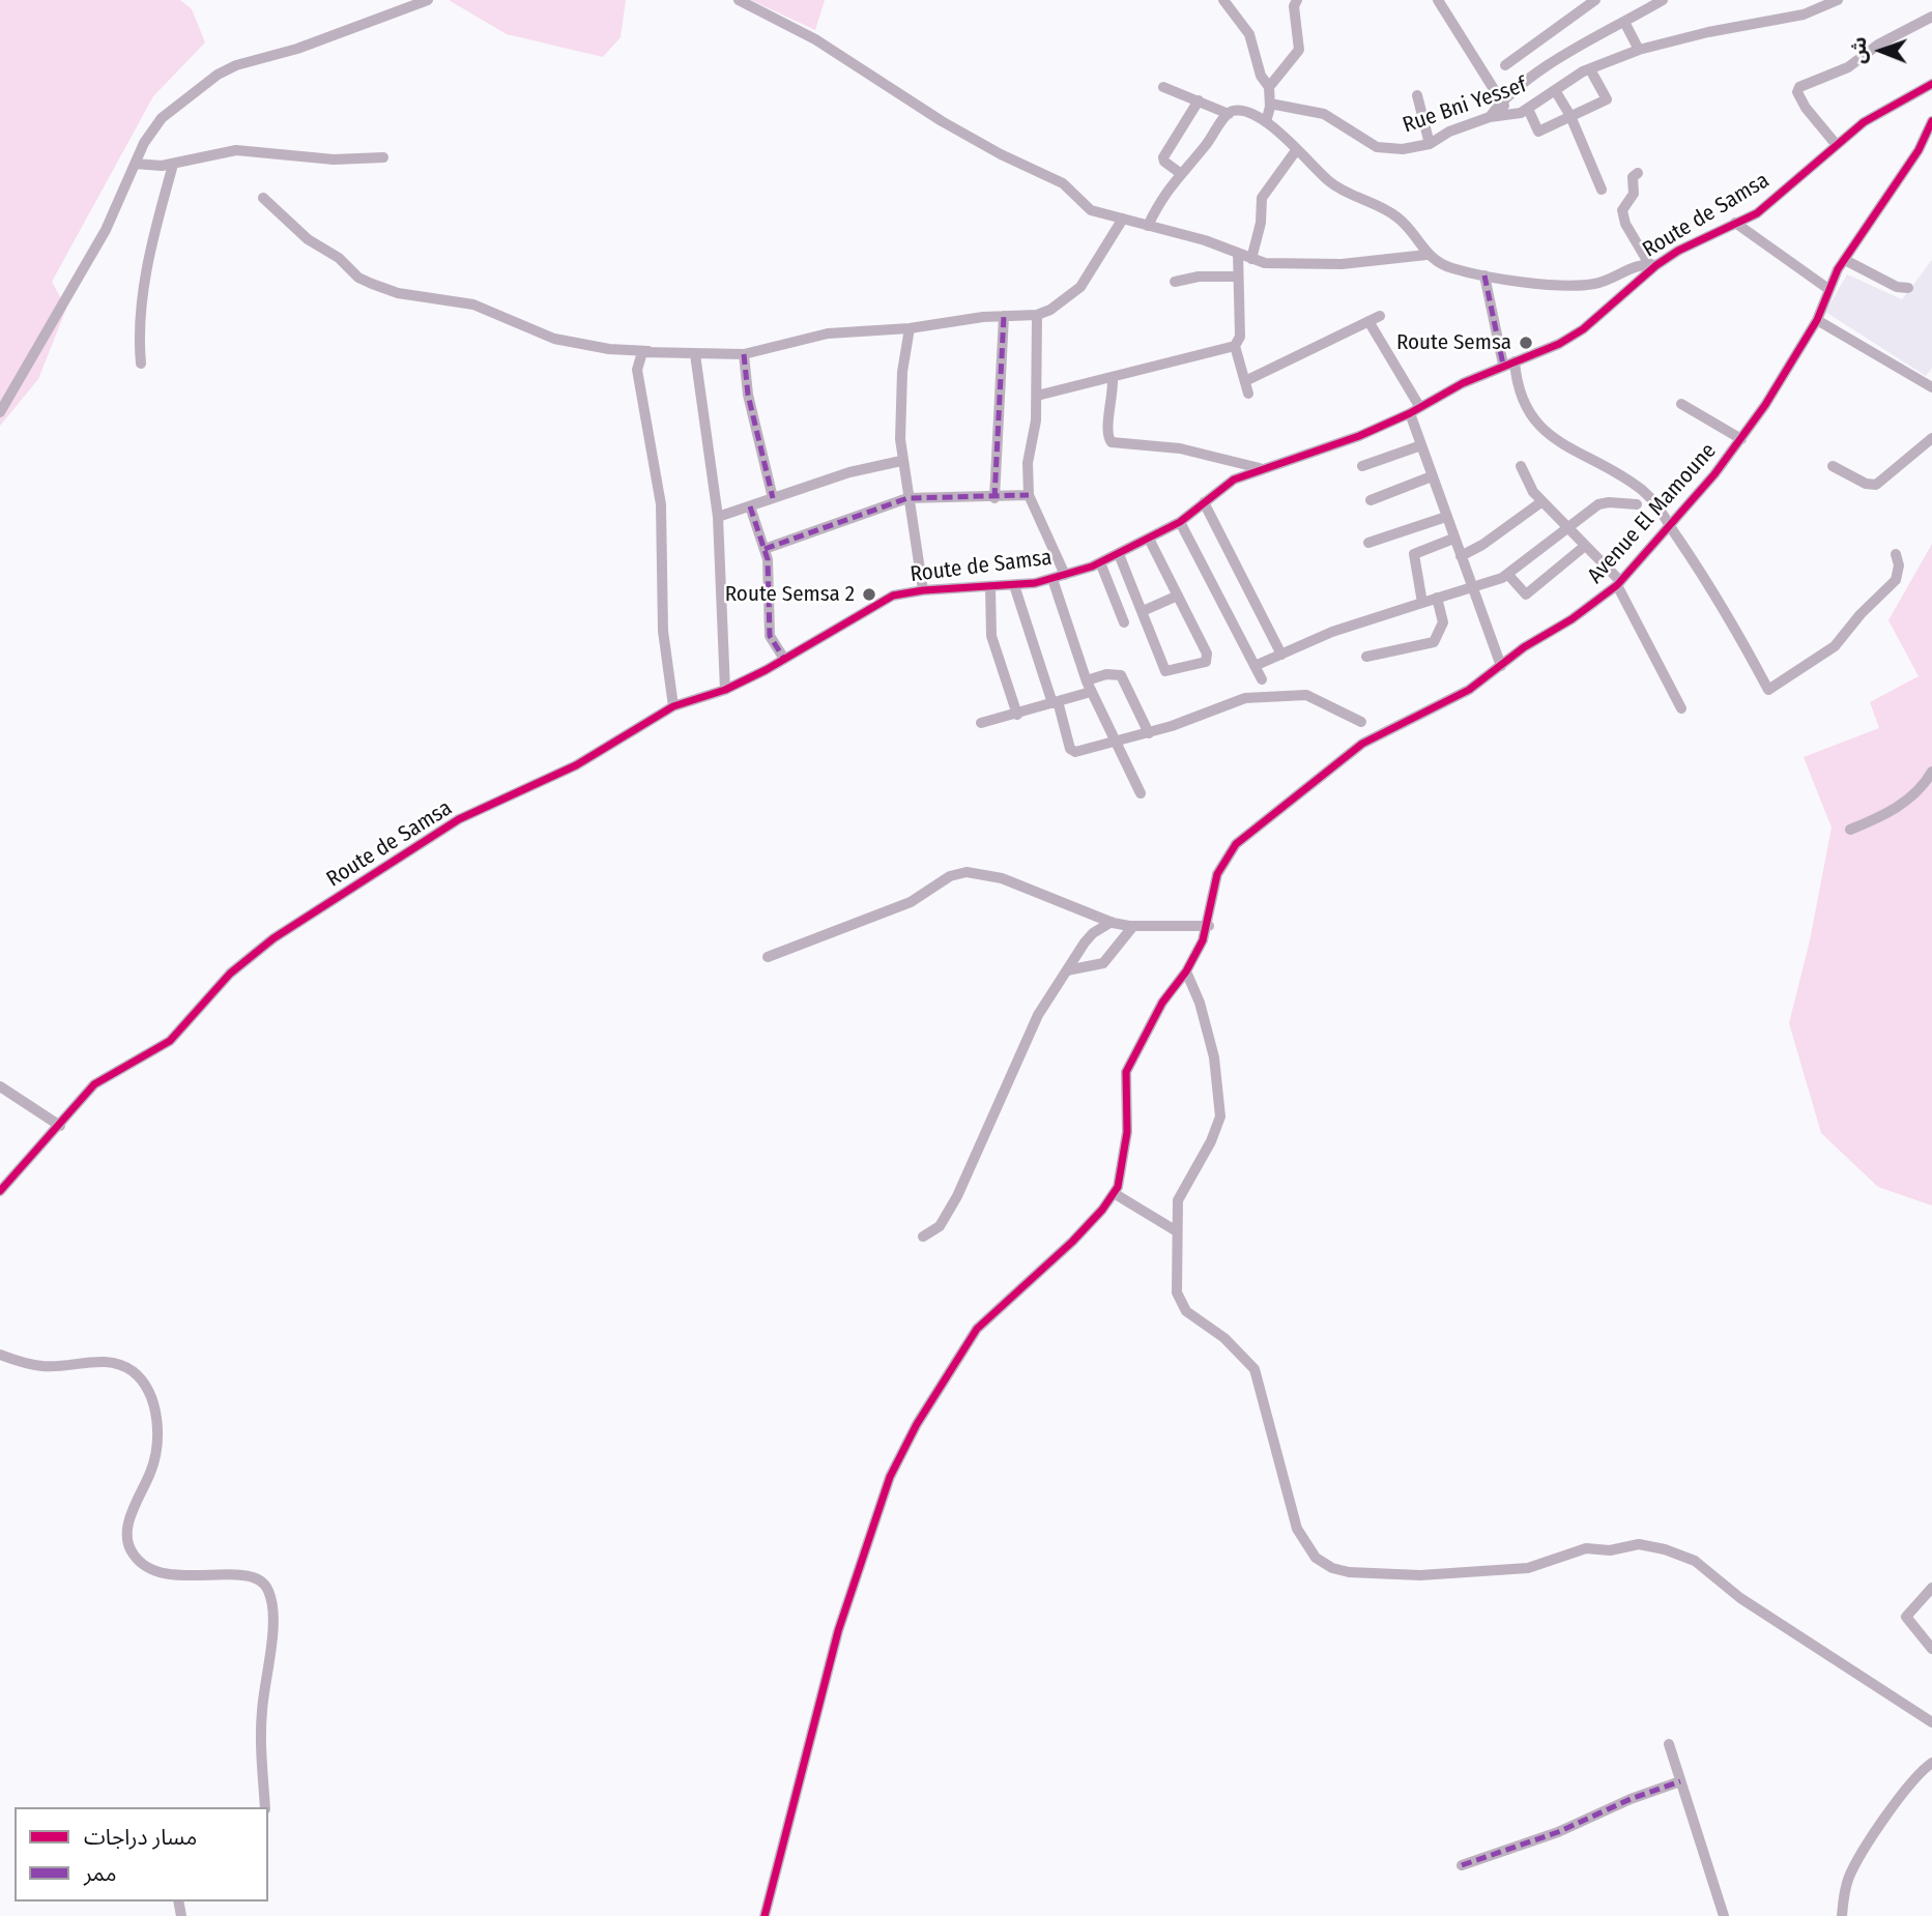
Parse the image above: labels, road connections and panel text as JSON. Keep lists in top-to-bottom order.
{
  "streets": {
    "street": ["Rue Bni Yessef", "Route de Samsa", "Avenue El Mamoune"]
  },
  "places": ["Route Semsa", "Route Semsa 2"],
  "legend": ["مسار دراجات", "ممر"],
  "north": "left"
}
